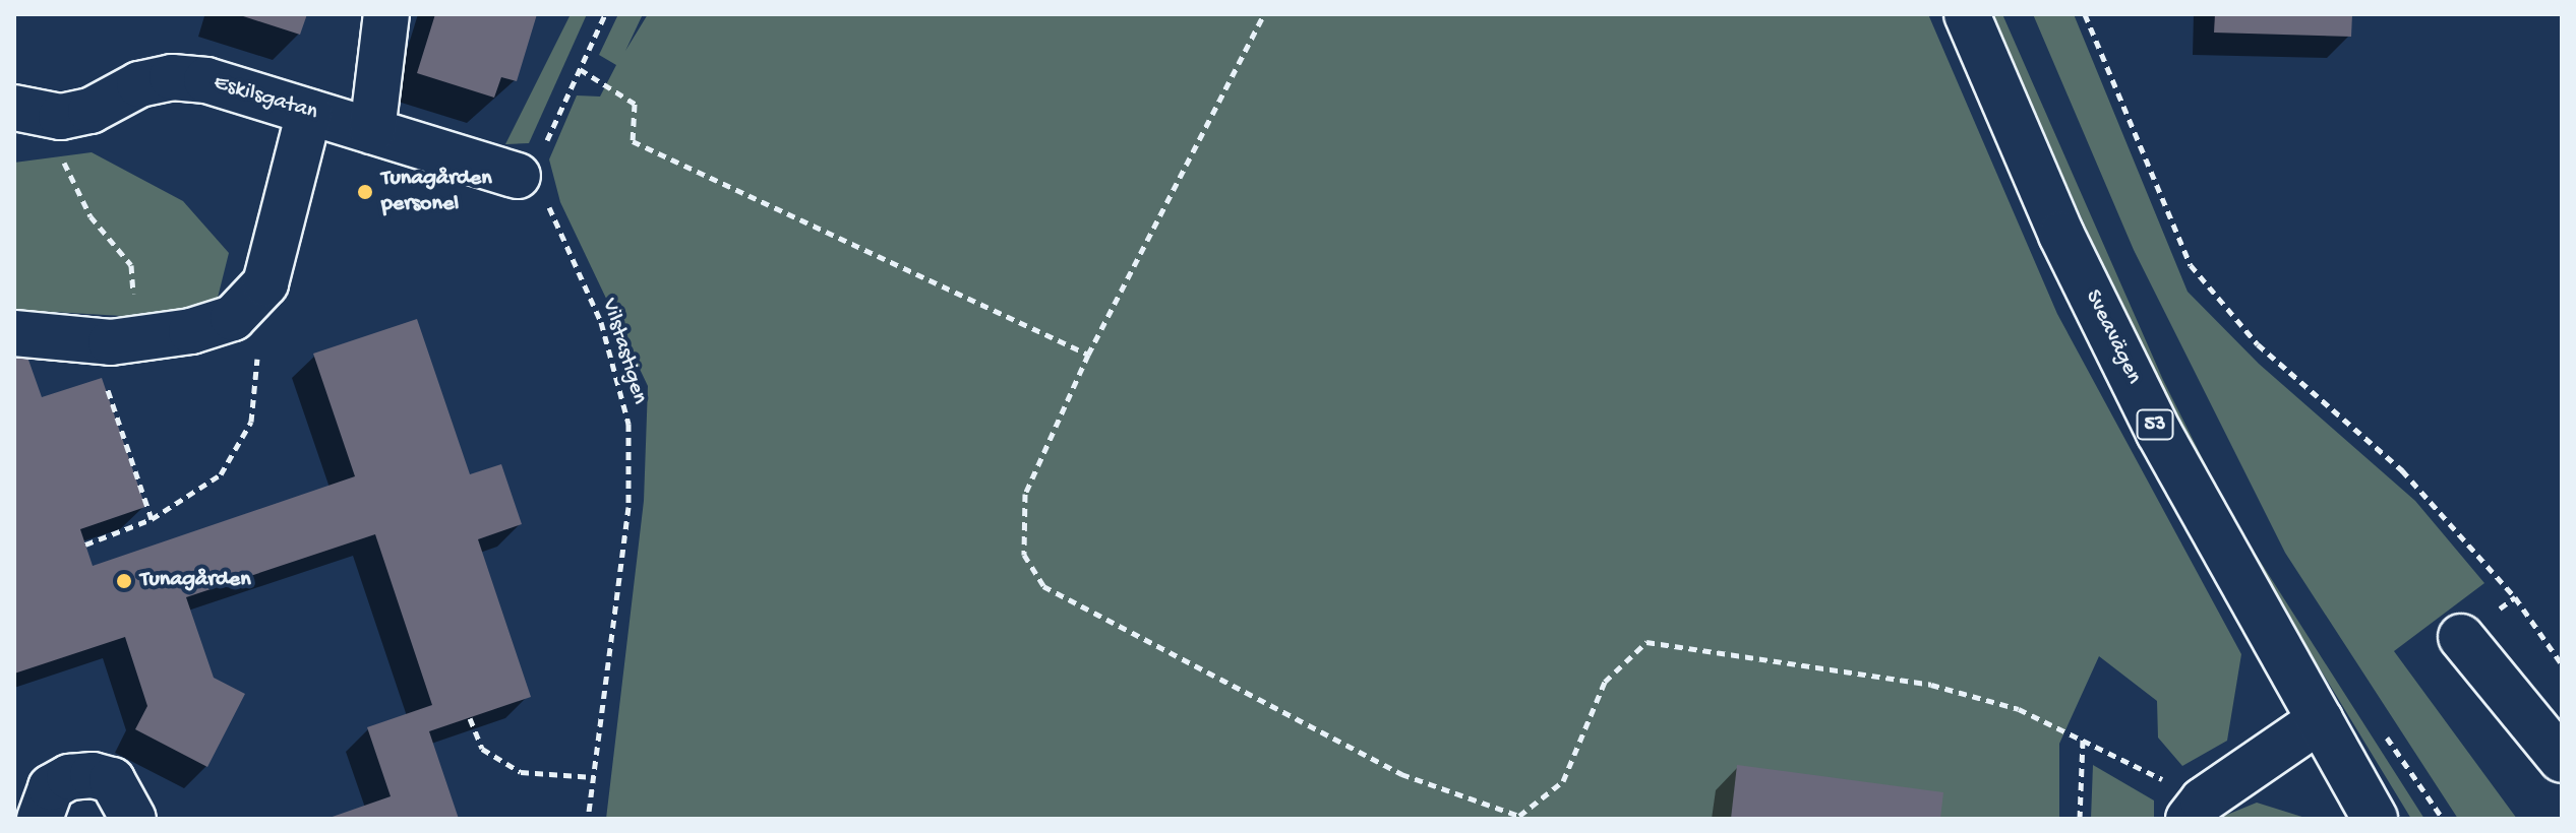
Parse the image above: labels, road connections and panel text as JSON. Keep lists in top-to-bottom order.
{
  "streets": {
    "main road": ["Eskilsgatan", "Sveavägen", "53"],
    "path": ["Vilstastigen"]
  },
  "crossings": [
    ["Eskilsgatan", "Vilstastigen"]
  ],
  "places": ["Tunagården personel", "Tunagården"]
}
